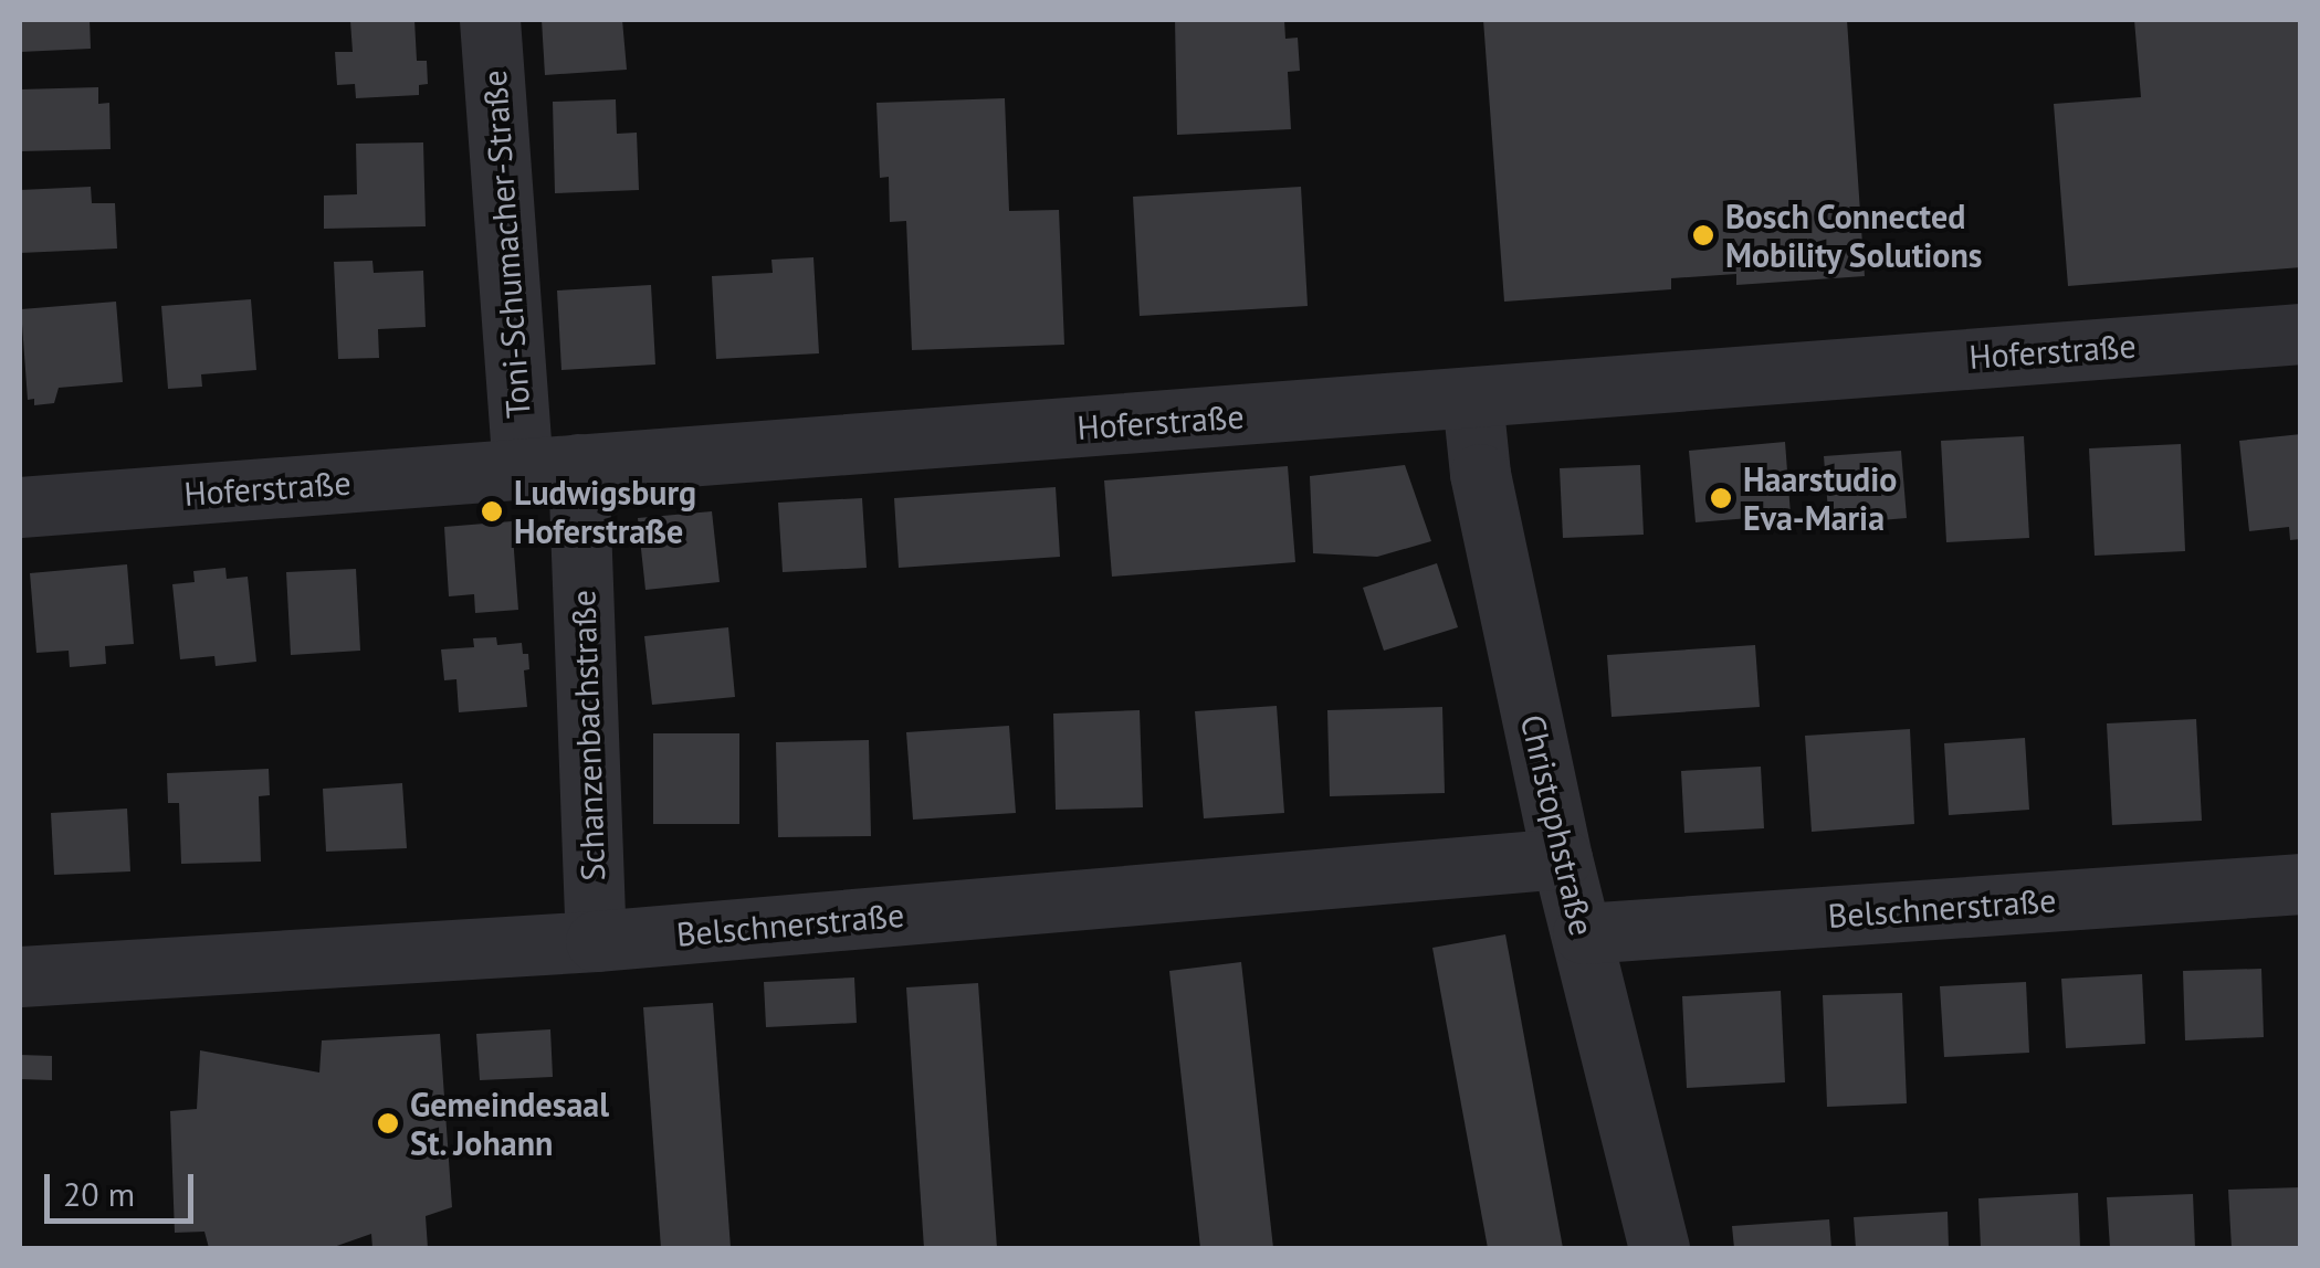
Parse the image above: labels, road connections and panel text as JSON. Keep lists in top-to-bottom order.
{
  "streets": {
    "street": [
      "Toni-Schumacher-Straße",
      "Hoferstraße",
      "Schanzenbachstraße",
      "Christophstraße",
      "Belschnerstraße"
    ]
  },
  "crossings": [
    ["Toni-Schumacher-Straße", "Hoferstraße"],
    ["Toni-Schumacher-Straße", "Schanzenbachstraße"],
    ["Hoferstraße", "Schanzenbachstraße"],
    ["Hoferstraße", "Christophstraße"],
    ["Schanzenbachstraße", "Belschnerstraße"],
    ["Christophstraße", "Belschnerstraße"]
  ],
  "places": [
    "Bosch Connected Mobility Solutions",
    "Haarstudio Eva-Maria",
    "Ludwigsburg Hoferstraße",
    "Gemeindesaal St. Johann"
  ],
  "scale_bar": "20 m"
}
